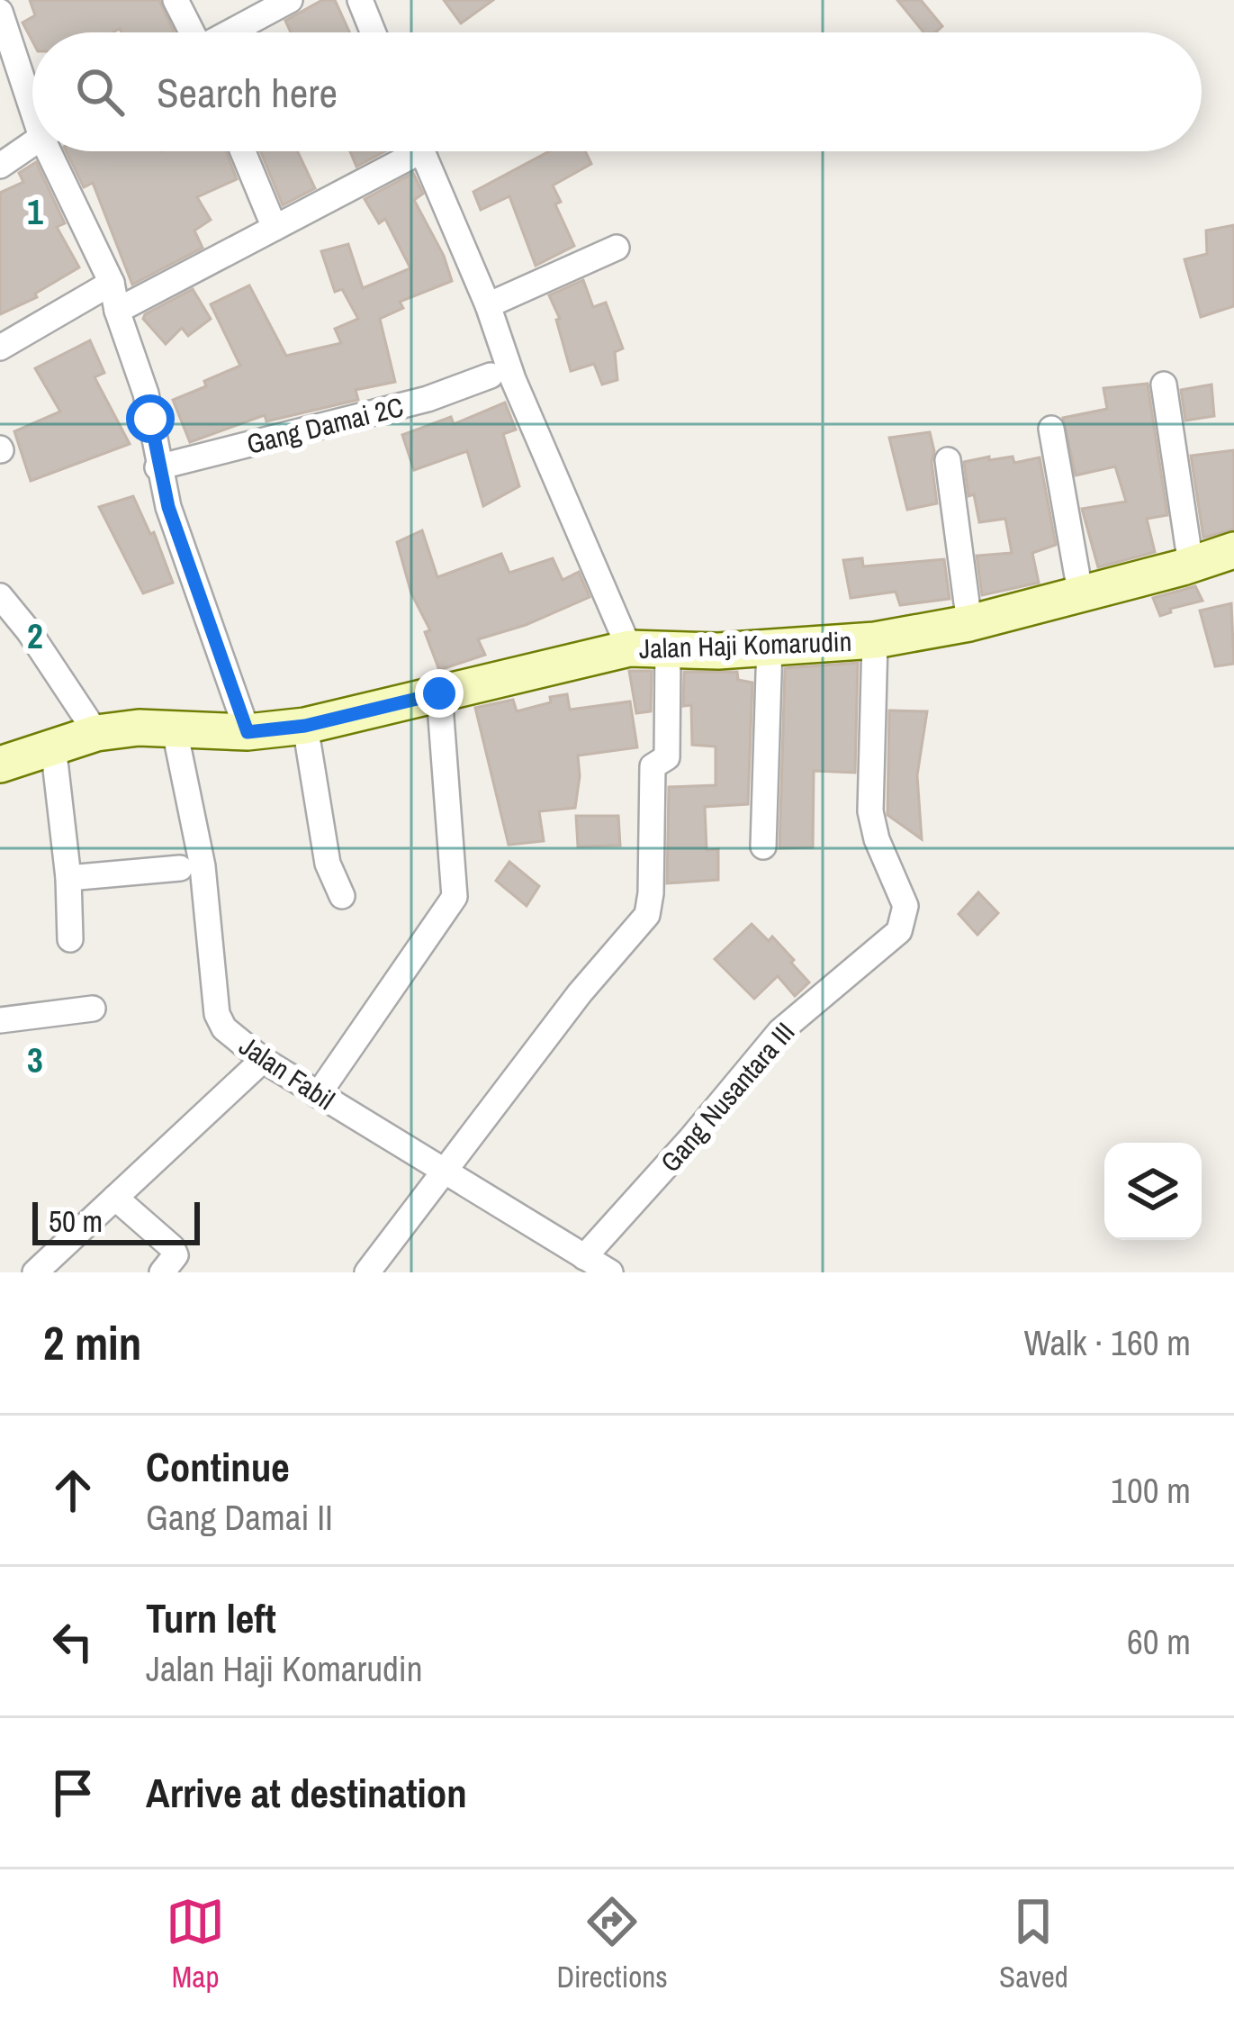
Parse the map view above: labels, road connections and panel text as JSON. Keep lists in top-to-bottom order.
{
  "streets": {
    "street": [
      "Gang Damai 2C",
      "Jalan Haji Komarudin",
      "Jalan Fabil",
      "Gang Nusantara III"
    ]
  },
  "crossings": [
    ["Jalan Haji Komarudin", "Jalan Fabil"],
    ["Jalan Haji Komarudin", "Gang Nusantara III"],
    ["Jalan Fabil", "Gang Nusantara III"]
  ],
  "scale_bar": "50 m",
  "page": {
    "search": "Search here",
    "scale": "50 m",
    "heading": ["2 min", "Walk · 160 m"],
    "list": [
      ["Continue", "Gang Damai II", "100 m"],
      ["Turn left", "Jalan Haji Komarudin", "60 m"],
      "Arrive at destination"
    ],
    "nav": ["Map", "Directions", "Saved"]
  },
  "grid": {
    "rows": ["1", "2", "3"]
  }
}
